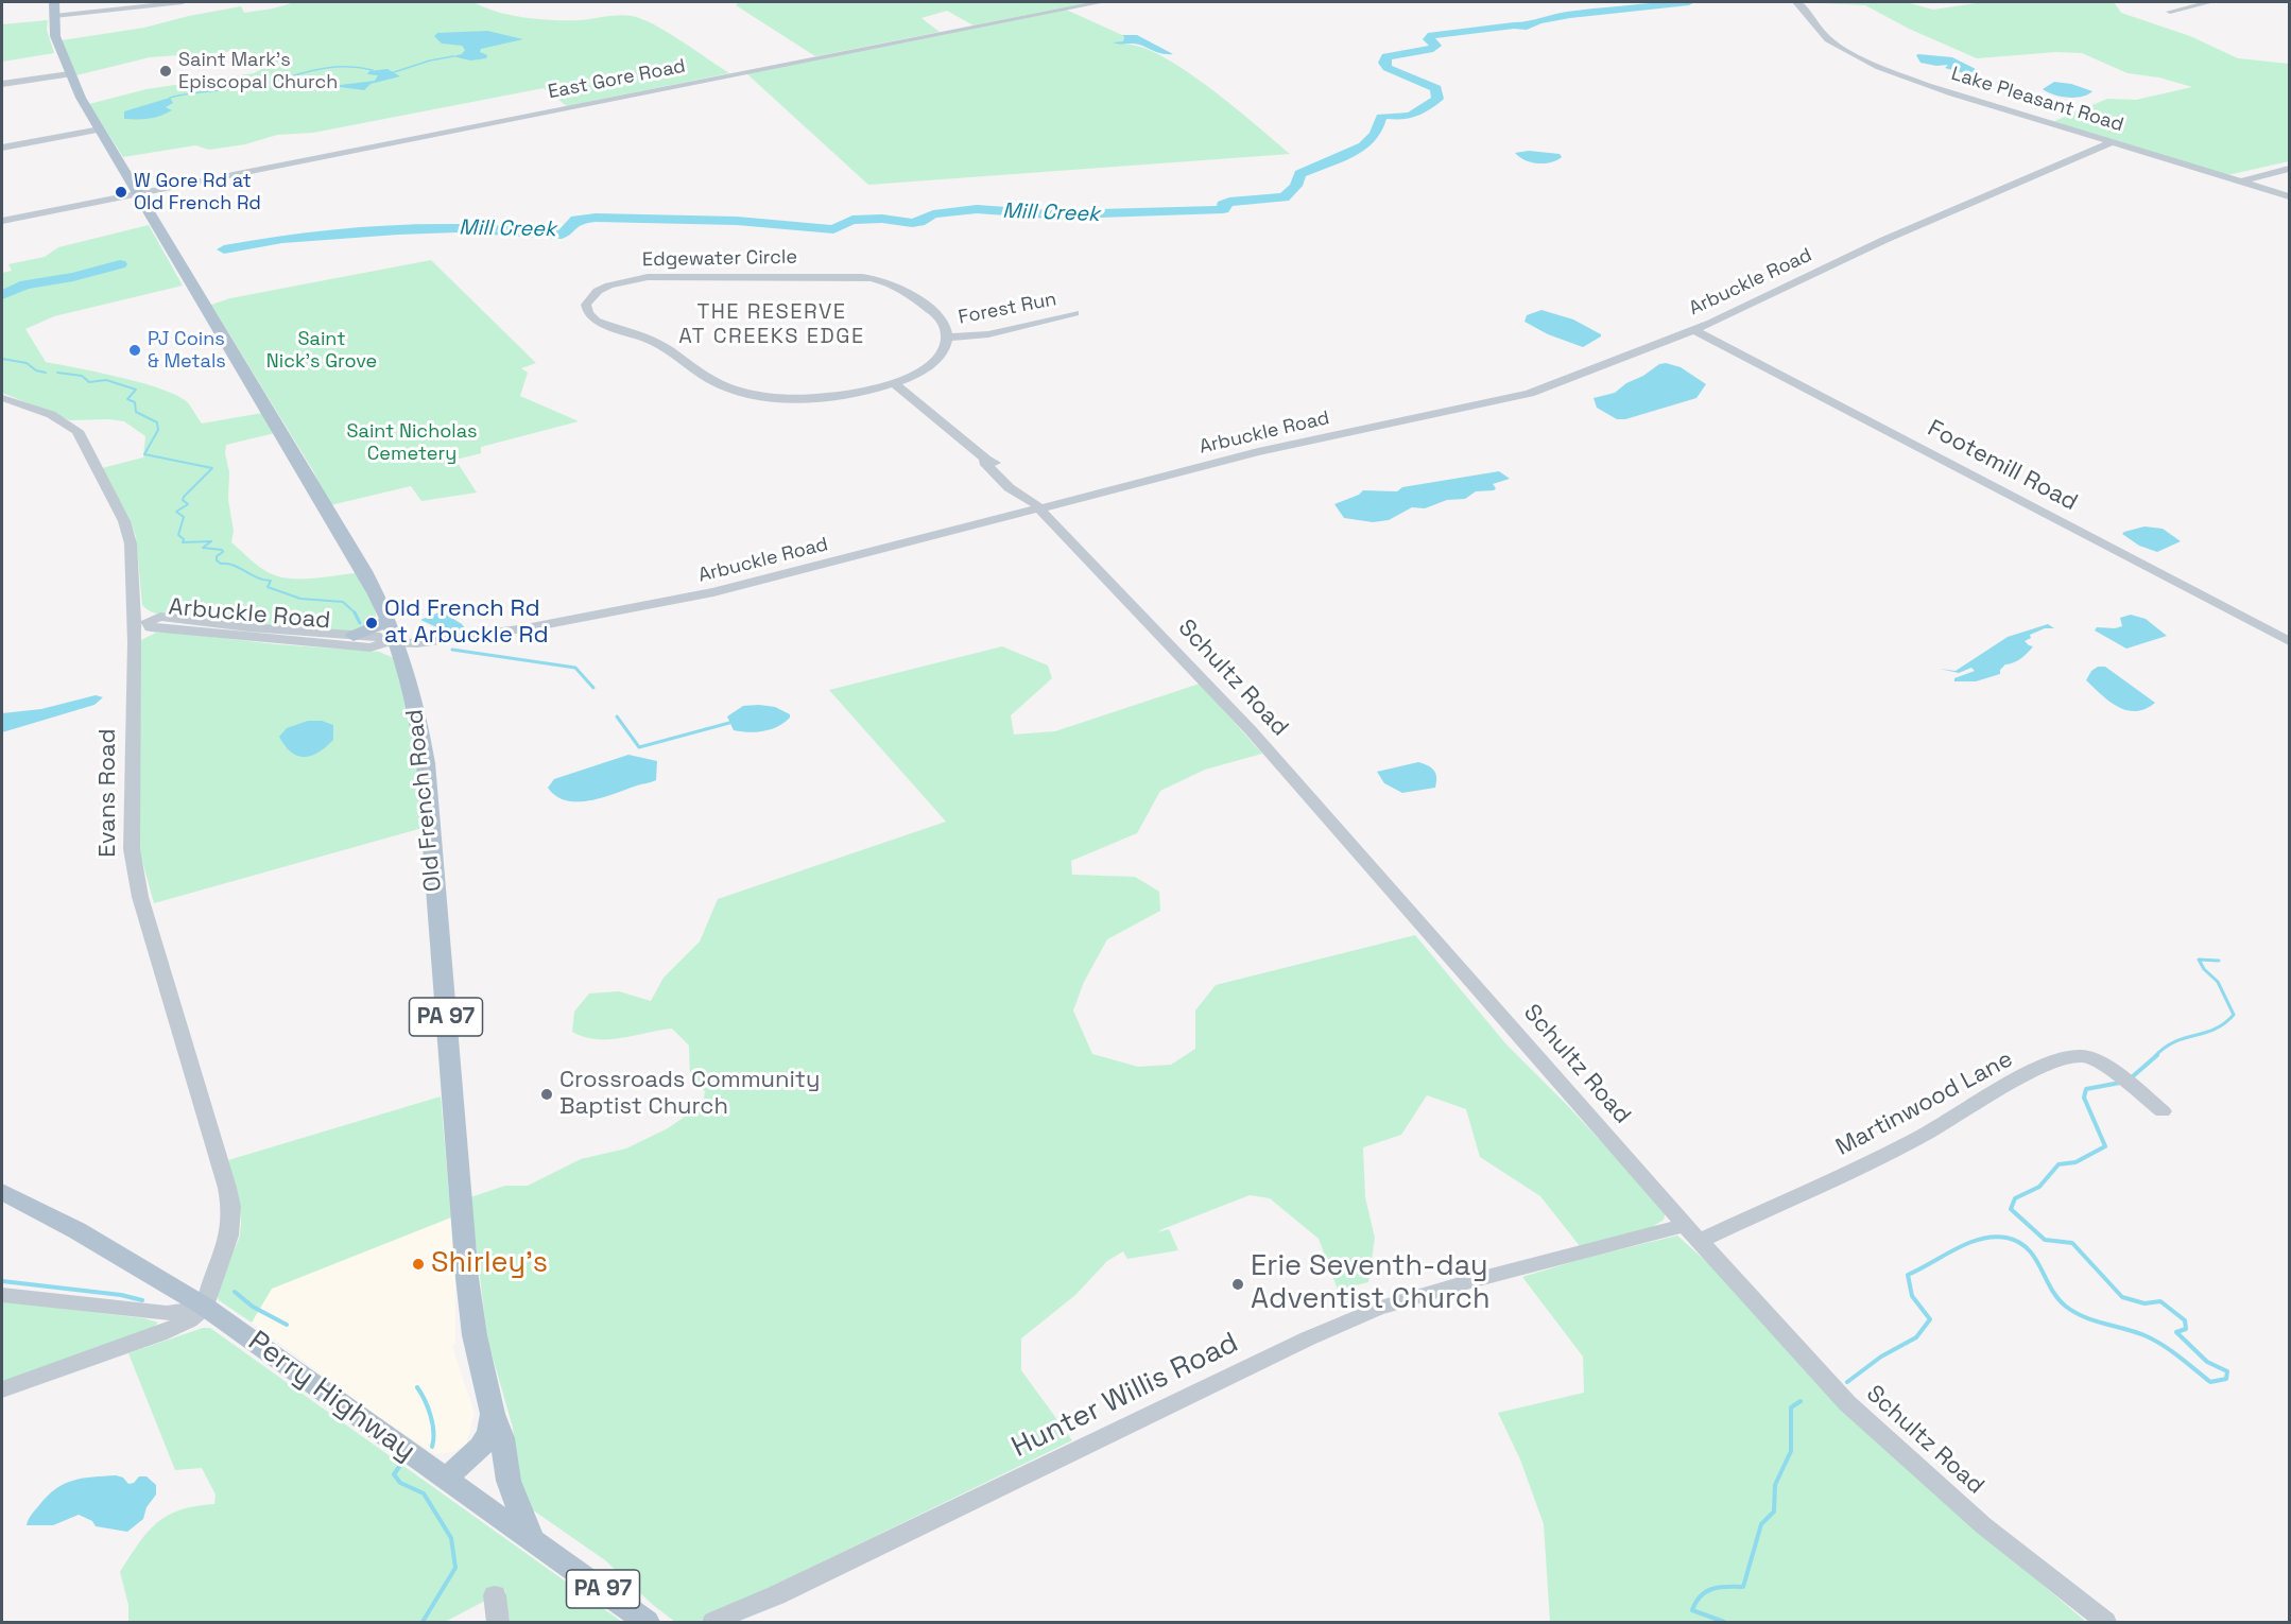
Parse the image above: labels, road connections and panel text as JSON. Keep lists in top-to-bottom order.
{
  "streets": {
    "main road": ["Old French Road", "PA 97", "Perry Highway"],
    "street": [
      "East Gore Road",
      "Lake Pleasant Road",
      "Edgewater Circle",
      "Arbuckle Road",
      "Forest Run",
      "Footemill Road",
      "Schultz Road",
      "Evans Road",
      "Martinwood Lane",
      "Hunter Willis Road"
    ]
  },
  "crossings": [
    ["East Gore Road", "Old French Road"],
    ["Lake Pleasant Road", "Arbuckle Road"],
    ["Edgewater Circle", "Forest Run"],
    ["Arbuckle Road", "Footemill Road"],
    ["Arbuckle Road", "Schultz Road"],
    ["Arbuckle Road", "Evans Road"],
    ["Arbuckle Road", "Old French Road"],
    ["Schultz Road", "Martinwood Lane"],
    ["Schultz Road", "Hunter Willis Road"],
    ["Evans Road", "Perry Highway"],
    ["Old French Road", "PA 97"],
    ["PA 97", "Perry Highway"]
  ],
  "districts": ["THE RESERVE AT CREEKS EDGE"],
  "water": ["Mill Creek"],
  "parks": ["Saint Nick's Grove", "Saint Nicholas Cemetery"],
  "places": [
    "Saint Mark's Episcopal Church",
    "W Gore Rd at Old French Rd",
    "PJ Coins & Metals",
    "Old French Rd at Arbuckle Rd",
    "Crossroads Community Baptist Church",
    "Shirley's",
    "Erie Seventh-day Adventist Church"
  ]
}
